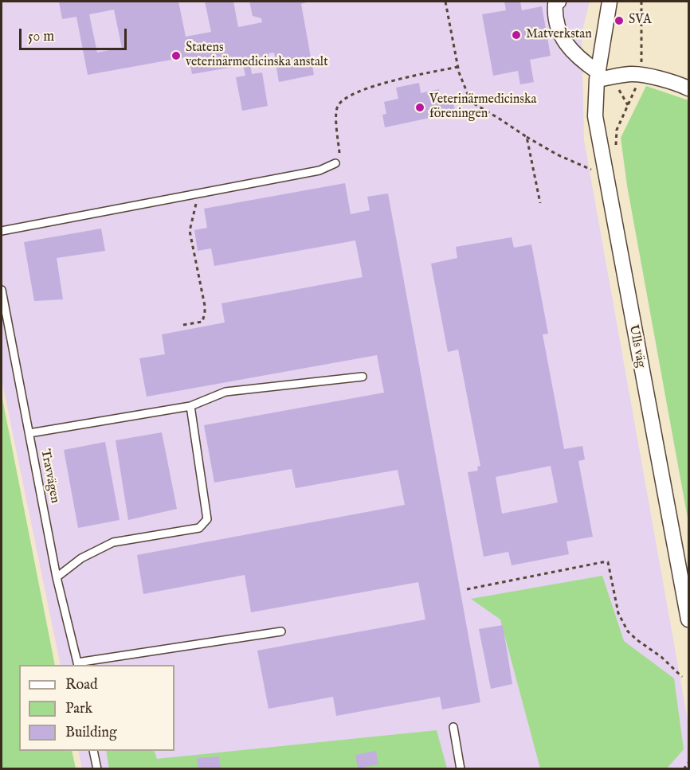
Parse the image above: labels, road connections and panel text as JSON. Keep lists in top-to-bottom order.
{
  "streets": {
    "street": ["Ulls väg"],
    "lane": ["Travvägen"]
  },
  "places": [
    "SVA",
    "Matverkstan",
    "Statens veterinärmedicinska anstalt",
    "Veterinärmedicinska föreningen"
  ],
  "legend": ["Road", "Park", "Building"],
  "scale_bar": "50 m"
}
